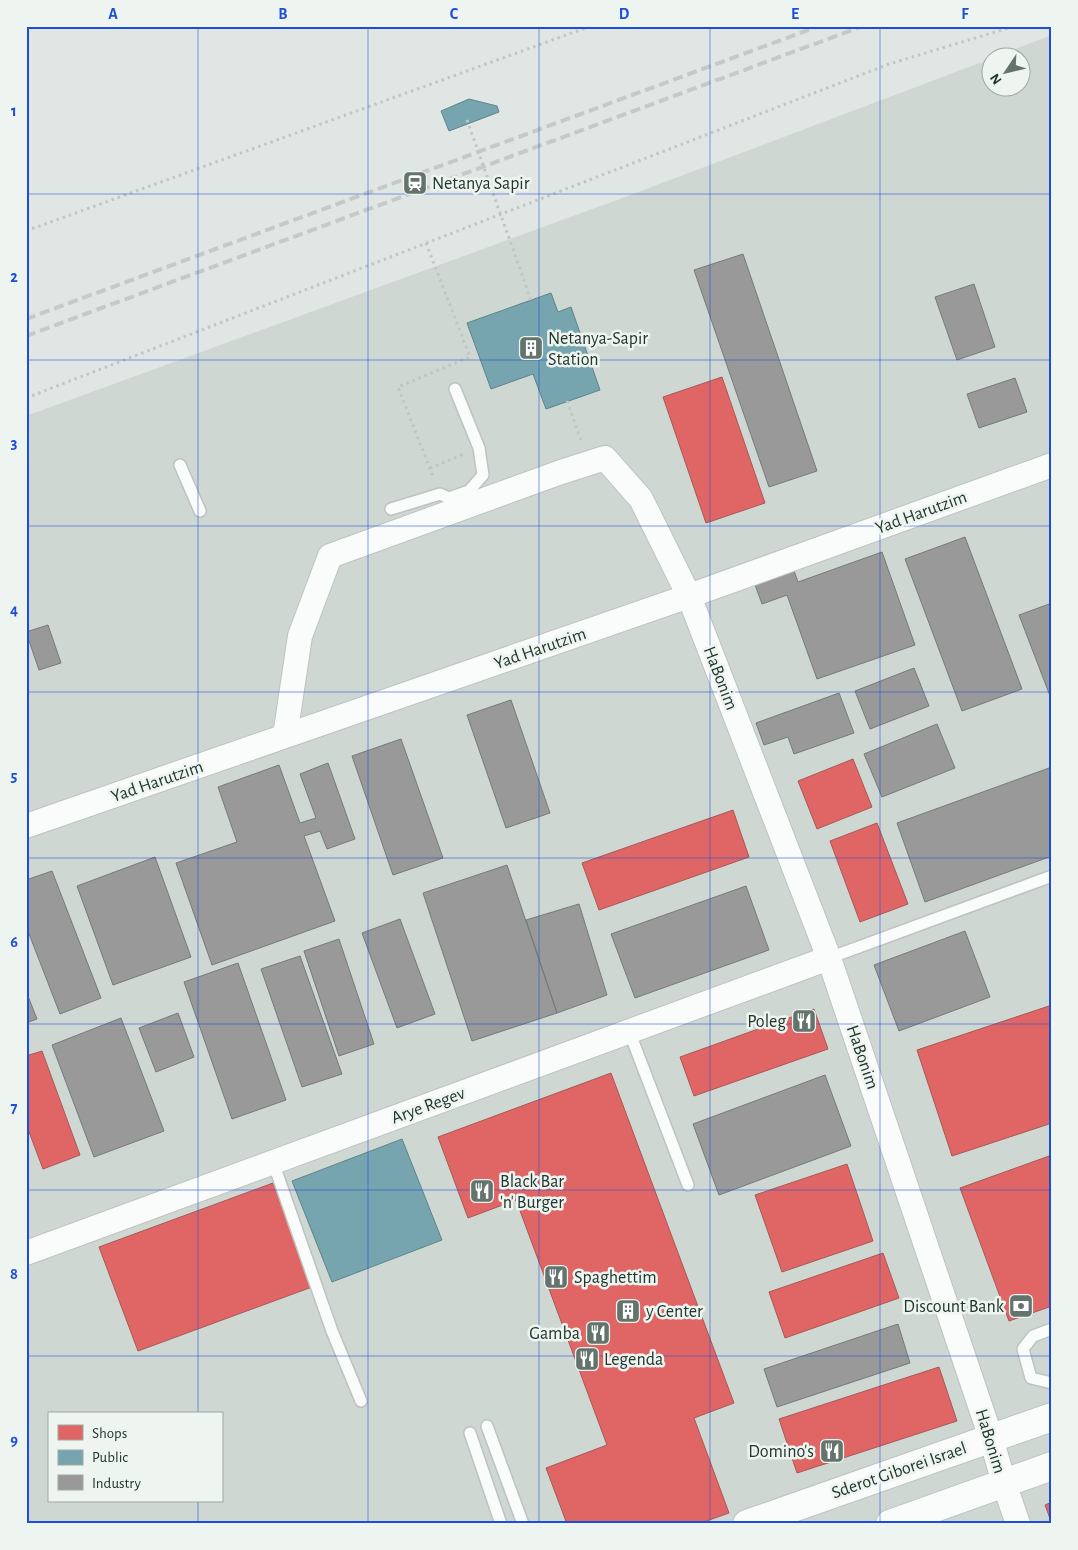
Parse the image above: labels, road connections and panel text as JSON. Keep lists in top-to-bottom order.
{
  "streets": {
    "street": [
      "Yad Harutzim",
      "HaBonim",
      "Arye Regev",
      "Sderot Giborei Israel"
    ]
  },
  "crossings": [
    ["Yad Harutzim", "HaBonim"],
    ["HaBonim", "Arye Regev"],
    ["HaBonim", "Sderot Giborei Israel"]
  ],
  "places": {
    "station": ["Netanya Sapir"],
    "building": ["Netanya-Sapir Station", "y Center"],
    "restaurant": [
      "Poleg",
      "Black Bar 'n' Burger",
      "Spaghettim",
      "Gamba",
      "Legenda",
      "Domino's"
    ],
    "bank": ["Discount Bank"]
  },
  "legend": ["Shops", "Public", "Industry"],
  "north": "bottom left",
  "grid": {
    "columns": [
      "A",
      "B",
      "C",
      "D",
      "E",
      "F"
    ],
    "rows": [
      "1",
      "2",
      "3",
      "4",
      "5",
      "6",
      "7",
      "8",
      "9"
    ]
  }
}
